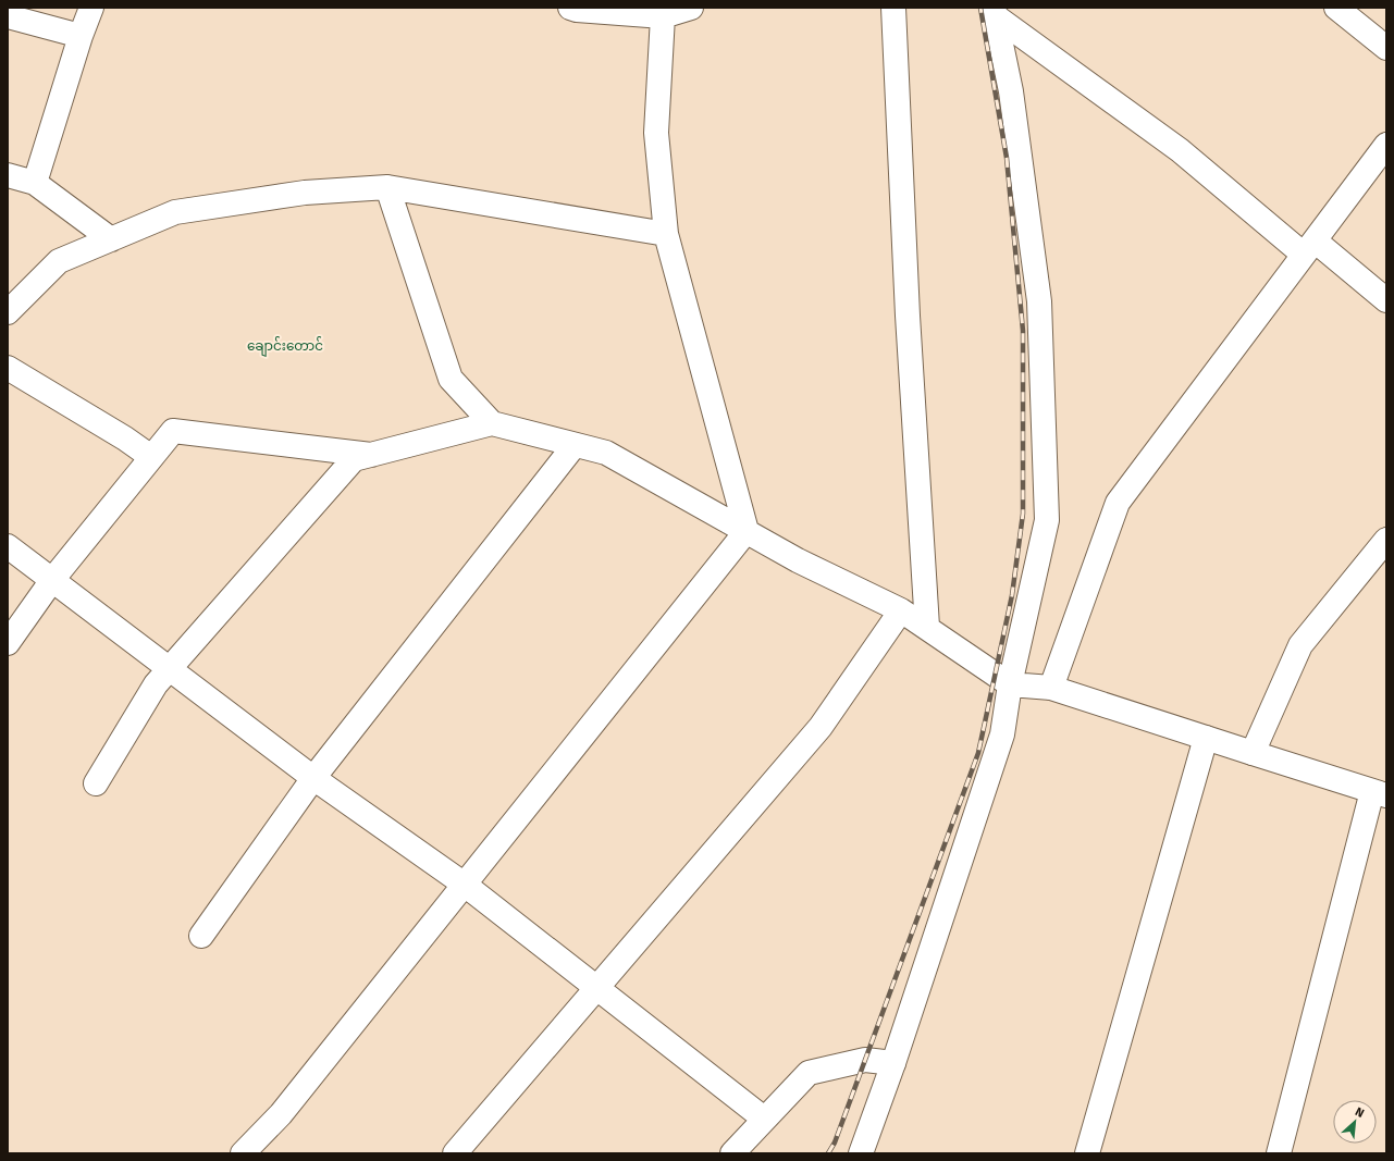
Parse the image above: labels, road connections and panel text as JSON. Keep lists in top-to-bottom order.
{
  "districts": ["ချောင်းတောင်"],
  "north": "top right"
}
